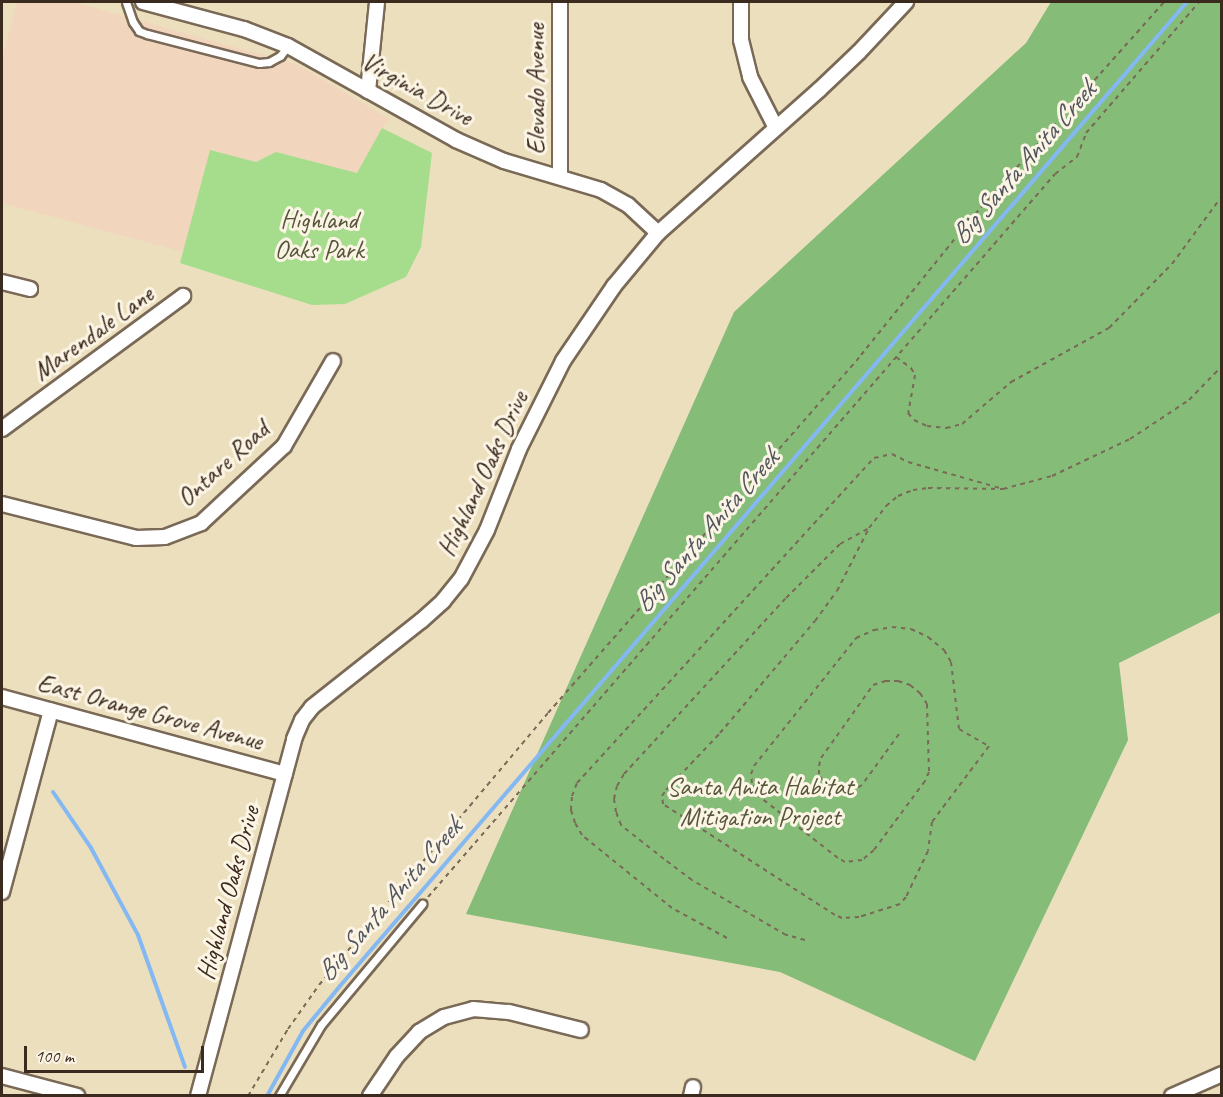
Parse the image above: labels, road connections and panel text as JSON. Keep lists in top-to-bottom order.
{
  "streets": {
    "street": [
      "Virginia Drive",
      "Elevado Avenue",
      "Marendale Lane",
      "Ontare Road",
      "Highland Oaks Drive",
      "East Orange Grove Avenue"
    ]
  },
  "crossings": [
    ["Virginia Drive", "Elevado Avenue"],
    ["Virginia Drive", "Highland Oaks Drive"],
    ["Highland Oaks Drive", "East Orange Grove Avenue"]
  ],
  "water": ["Big Santa Anita Creek"],
  "parks": ["Highland Oaks Park", "Santa Anita Habitat Mitigation Project"],
  "scale_bar": "100 m"
}
